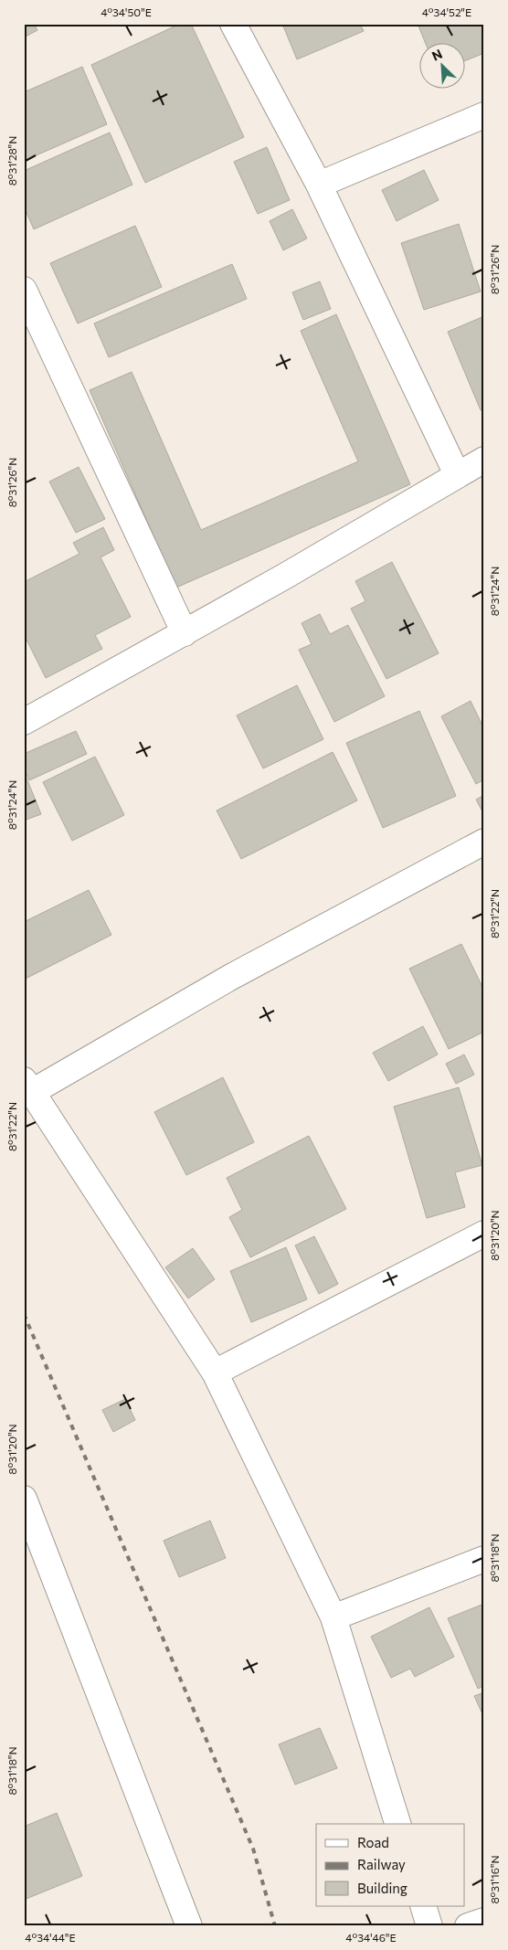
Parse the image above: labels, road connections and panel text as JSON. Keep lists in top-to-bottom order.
{
  "legend": ["Road", "Railway", "Building"],
  "north": "top left",
  "coordinates": [
    "4°34'50\"E",
    "4°34'52\"E",
    "8°31'28\"N",
    "8°31'26\"N",
    "8°31'24\"N",
    "8°31'22\"N",
    "8°31'20\"N",
    "8°31'18\"N",
    "8°31'16\"N",
    "4°34'44\"E",
    "4°34'46\"E"
  ]
}
